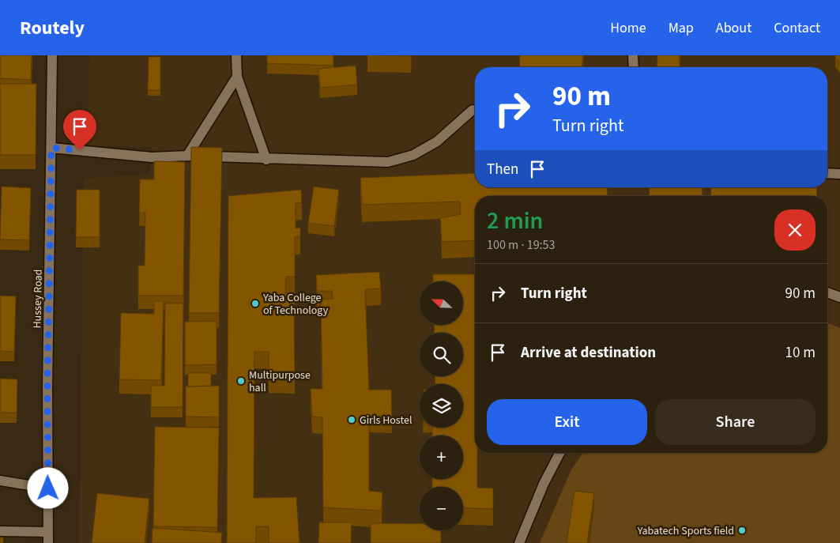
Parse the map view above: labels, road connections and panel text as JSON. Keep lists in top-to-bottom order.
{
  "streets": {
    "street": ["Hussey Road"]
  },
  "places": [
    "Yaba College of Technology",
    "Multipurpose hall",
    "Girls Hostel",
    "Yabatech Sports field"
  ],
  "north": "top left",
  "page": {
    "header": "Routely",
    "nav": [
      "Home",
      "Map",
      "About",
      "Contact"
    ],
    "turn": ["90 m", "Turn right"],
    "then": "Then",
    "heading": ["2 min", "100 m · 19:53"],
    "list": [
      {
        "name": "Turn right",
        "value": "90 m"
      },
      {
        "name": "Arrive at destination",
        "value": "10 m"
      }
    ],
    "map_buttons": ["+", "−"],
    "buttons": ["Exit", "Share"]
  }
}
